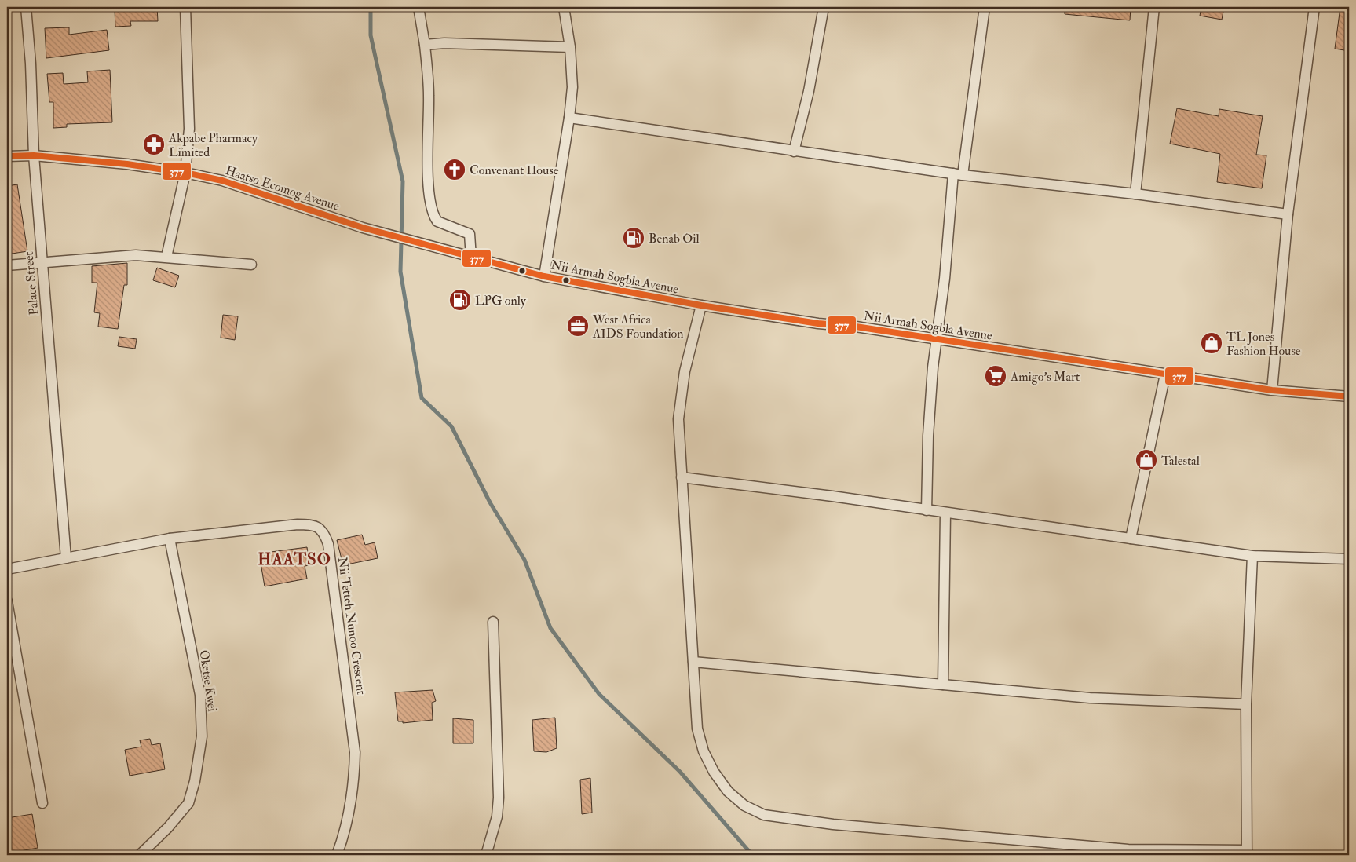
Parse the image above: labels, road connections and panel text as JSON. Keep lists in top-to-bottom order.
{
  "streets": {
    "street": [
      "Haatso Ecomog Avenue",
      "Nii Armah Sogbla Avenue",
      "Palace Street",
      "Nii Tetteh Nunoo Crescent",
      "Oketse Kwei"
    ]
  },
  "crossings": [
    ["Haatso Ecomog Avenue", "Nii Armah Sogbla Avenue"],
    ["Haatso Ecomog Avenue", "Palace Street"],
    ["Palace Street", "Nii Tetteh Nunoo Crescent"],
    ["Nii Tetteh Nunoo Crescent", "Oketse Kwei"]
  ],
  "districts": ["HAATSO"],
  "places": {
    "pharmacy": ["Akpabe Pharmacy Limited"],
    "church": ["Convenant House"],
    "fuel station": ["Benab Oil", "LPG only"],
    "office": ["West Africa AIDS Foundation"],
    "shop": ["TL Jones Fashion House", "Talestal"],
    "supermarket": ["Amigo's Mart"]
  },
  "lines": ["transit line 377"]
}
